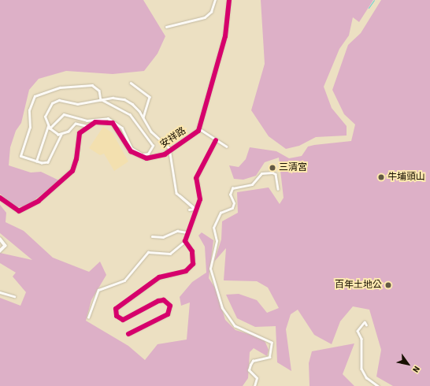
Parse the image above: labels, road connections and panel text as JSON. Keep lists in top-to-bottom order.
{
  "streets": {
    "street": ["安祥路"]
  },
  "places": ["三清宮", "牛埔頭山", "百年土地公"],
  "north": "bottom right"
}
